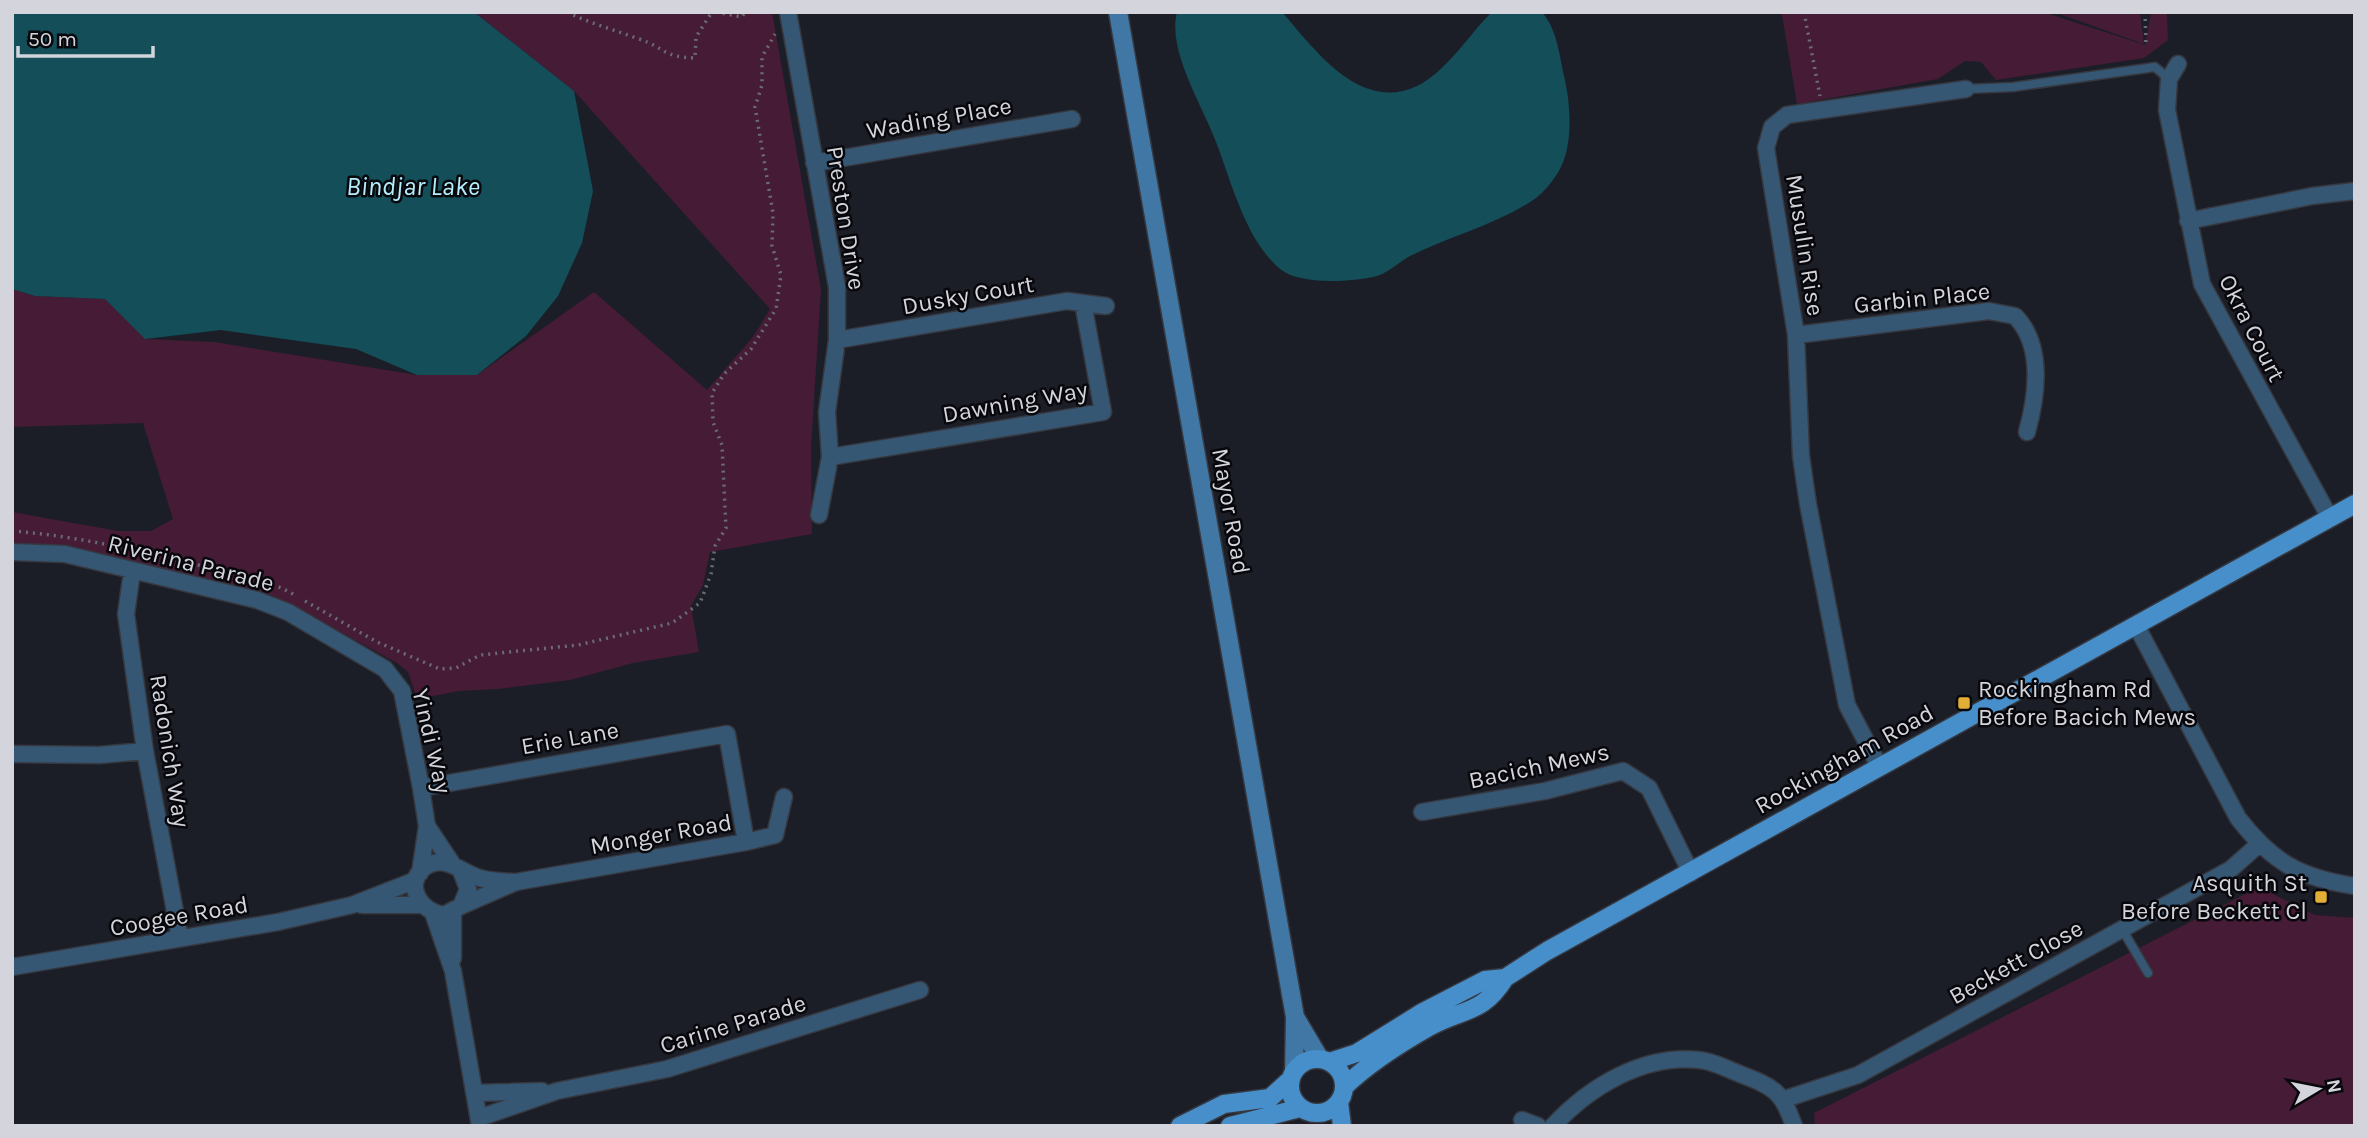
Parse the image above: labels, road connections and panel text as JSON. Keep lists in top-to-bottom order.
{
  "streets": {
    "main road": ["Mayor Road", "Rockingham Road"],
    "street": [
      "Wading Place",
      "Preston Drive",
      "Musulin Rise",
      "Dusky Court",
      "Garbin Place",
      "Okra Court",
      "Dawning Way",
      "Riverina Parade",
      "Erie Lane",
      "Yindi Way",
      "Radonich Way",
      "Bacich Mews",
      "Monger Road",
      "Coogee Road",
      "Beckett Close",
      "Carine Parade"
    ]
  },
  "crossings": [
    ["Wading Place", "Preston Drive"],
    ["Preston Drive", "Dusky Court"],
    ["Preston Drive", "Dawning Way"],
    ["Musulin Rise", "Garbin Place"],
    ["Musulin Rise", "Okra Court"],
    ["Musulin Rise", "Rockingham Road"],
    ["Dusky Court", "Dawning Way"],
    ["Okra Court", "Rockingham Road"],
    ["Mayor Road", "Rockingham Road"],
    ["Riverina Parade", "Yindi Way"],
    ["Riverina Parade", "Radonich Way"],
    ["Erie Lane", "Yindi Way"],
    ["Erie Lane", "Monger Road"],
    ["Yindi Way", "Monger Road"],
    ["Yindi Way", "Coogee Road"],
    ["Yindi Way", "Carine Parade"],
    ["Radonich Way", "Coogee Road"],
    ["Rockingham Road", "Bacich Mews"],
    ["Monger Road", "Coogee Road"]
  ],
  "water": ["Bindjar Lake"],
  "places": {
    "transit": ["Rockingham Rd Before Bacich Mews", "Asquith St Before Beckett Cl"]
  },
  "scale_bar": "50 m",
  "north": "right"
}
